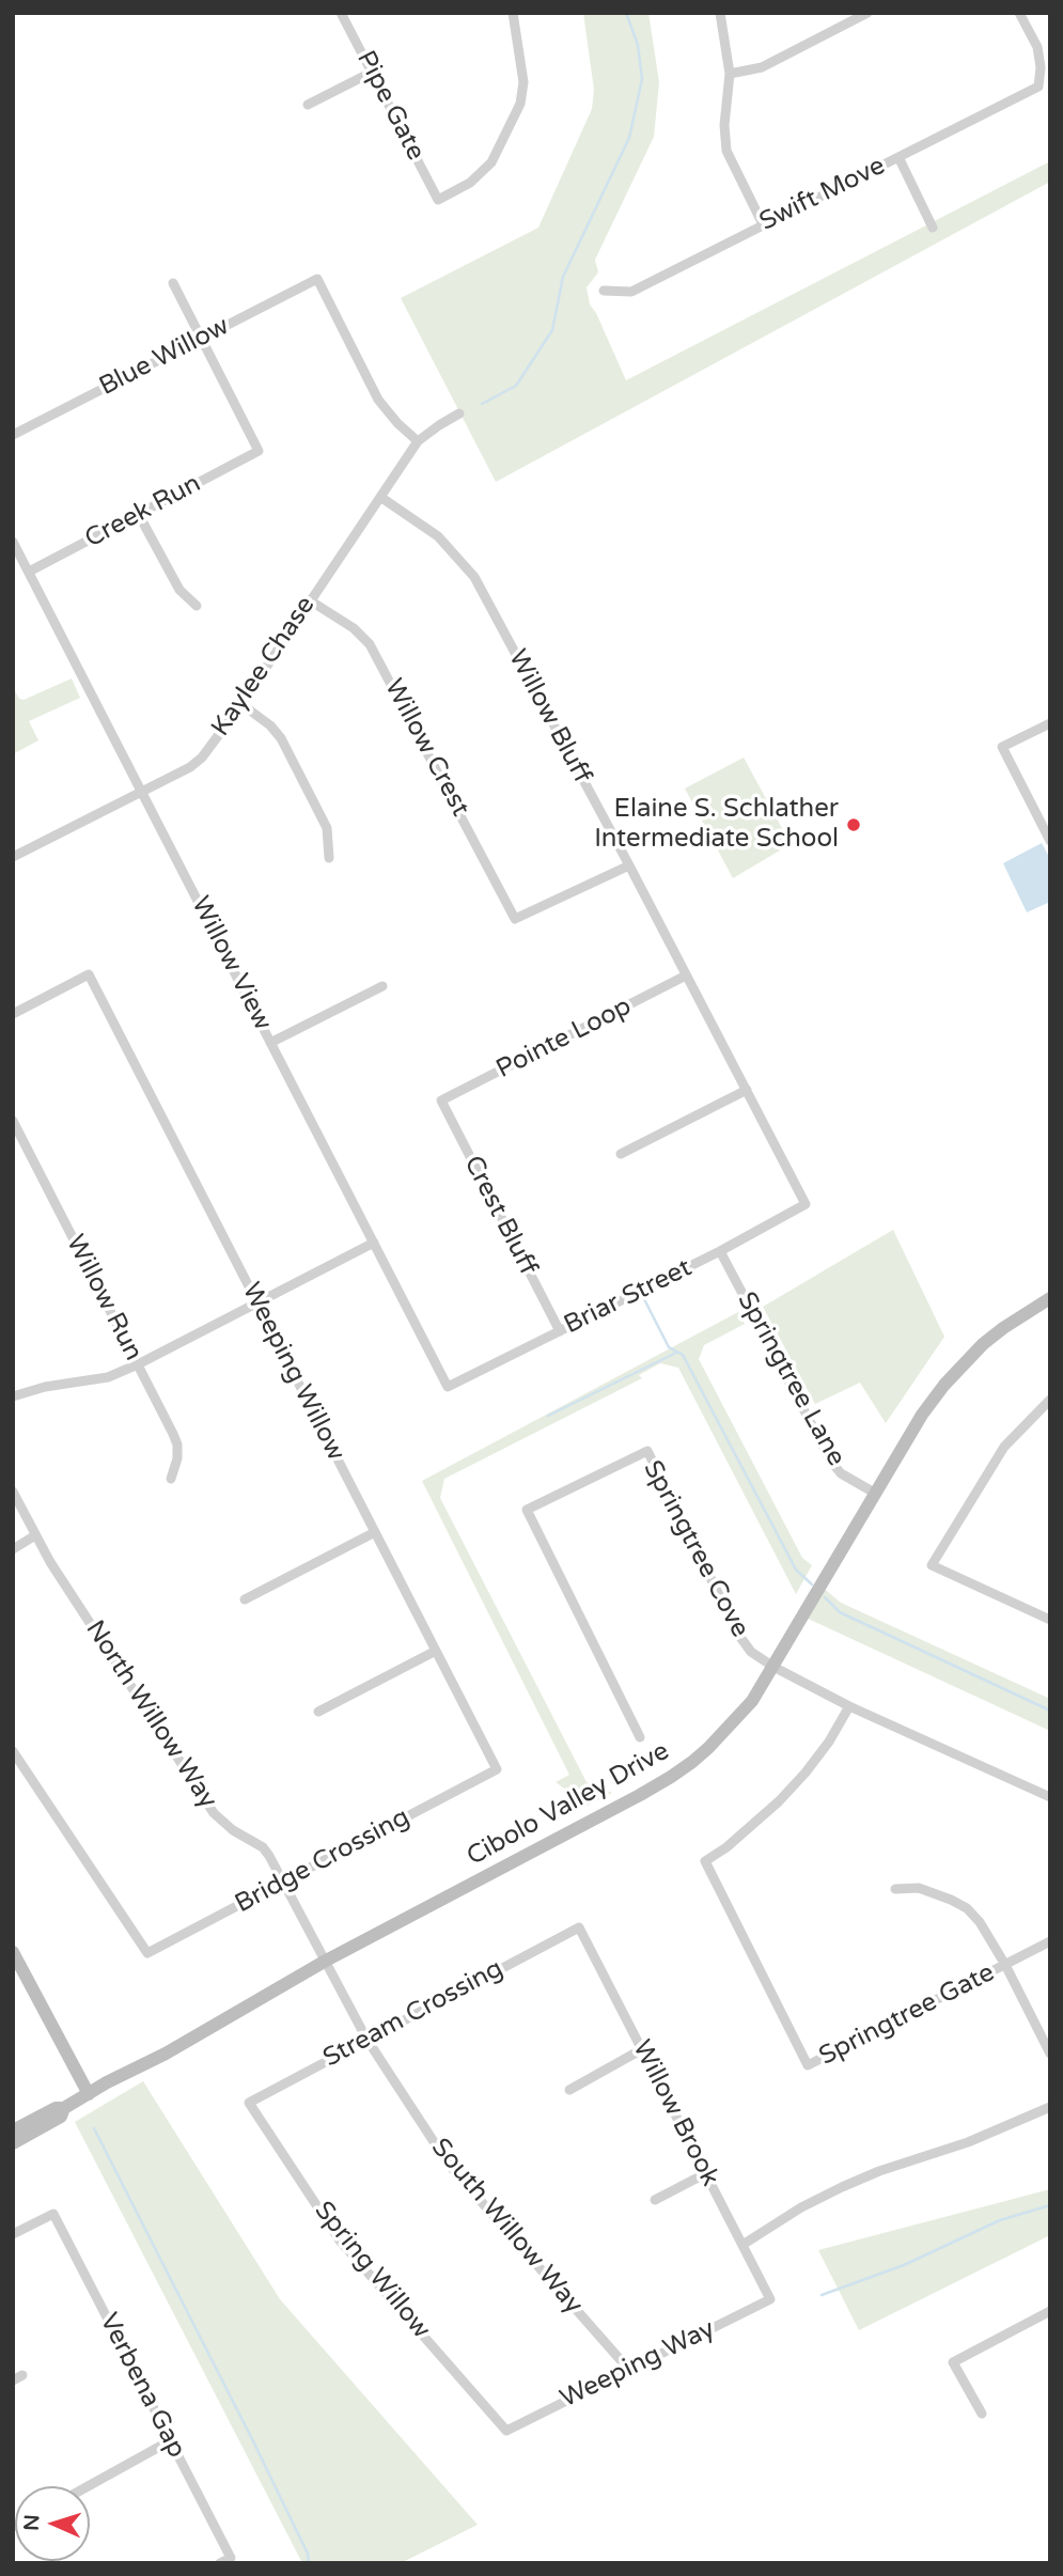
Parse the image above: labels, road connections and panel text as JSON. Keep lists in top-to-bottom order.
{
  "streets": {
    "main road": ["Cibolo Valley Drive"],
    "street": [
      "Pipe Gate",
      "Swift Move",
      "Blue Willow",
      "Creek Run",
      "Kaylee Chase",
      "Willow Bluff",
      "Willow Crest",
      "Willow View",
      "Pointe Loop",
      "Crest Bluff",
      "Briar Street",
      "Willow Run",
      "Weeping Willow",
      "Springtree Lane",
      "Springtree Cove",
      "North Willow Way",
      "Bridge Crossing",
      "Stream Crossing",
      "Springtree Gate",
      "Willow Brook",
      "South Willow Way",
      "Spring Willow",
      "Weeping Way",
      "Verbena Gap"
    ]
  },
  "crossings": [
    ["Blue Willow", "Creek Run"],
    ["Blue Willow", "Kaylee Chase"],
    ["Creek Run", "Willow View"],
    ["Kaylee Chase", "Willow Bluff"],
    ["Kaylee Chase", "Willow Crest"],
    ["Kaylee Chase", "Willow View"],
    ["Willow Bluff", "Willow Crest"],
    ["Willow Bluff", "Pointe Loop"],
    ["Willow Bluff", "Briar Street"],
    ["Willow View", "Briar Street"],
    ["Pointe Loop", "Crest Bluff"],
    ["Crest Bluff", "Briar Street"],
    ["Briar Street", "Springtree Lane"],
    ["Weeping Willow", "Bridge Crossing"],
    ["Springtree Lane", "Cibolo Valley Drive"],
    ["Springtree Cove", "Cibolo Valley Drive"],
    ["Springtree Cove", "Springtree Gate"],
    ["North Willow Way", "Cibolo Valley Drive"],
    ["North Willow Way", "Bridge Crossing"],
    ["North Willow Way", "South Willow Way"],
    ["Cibolo Valley Drive", "South Willow Way"],
    ["Stream Crossing", "Willow Brook"],
    ["Stream Crossing", "South Willow Way"],
    ["Stream Crossing", "Spring Willow"],
    ["Willow Brook", "Weeping Way"],
    ["South Willow Way", "Weeping Way"],
    ["Spring Willow", "Weeping Way"]
  ],
  "places": ["Elaine S. Schlather Intermediate School"],
  "north": "left"
}
